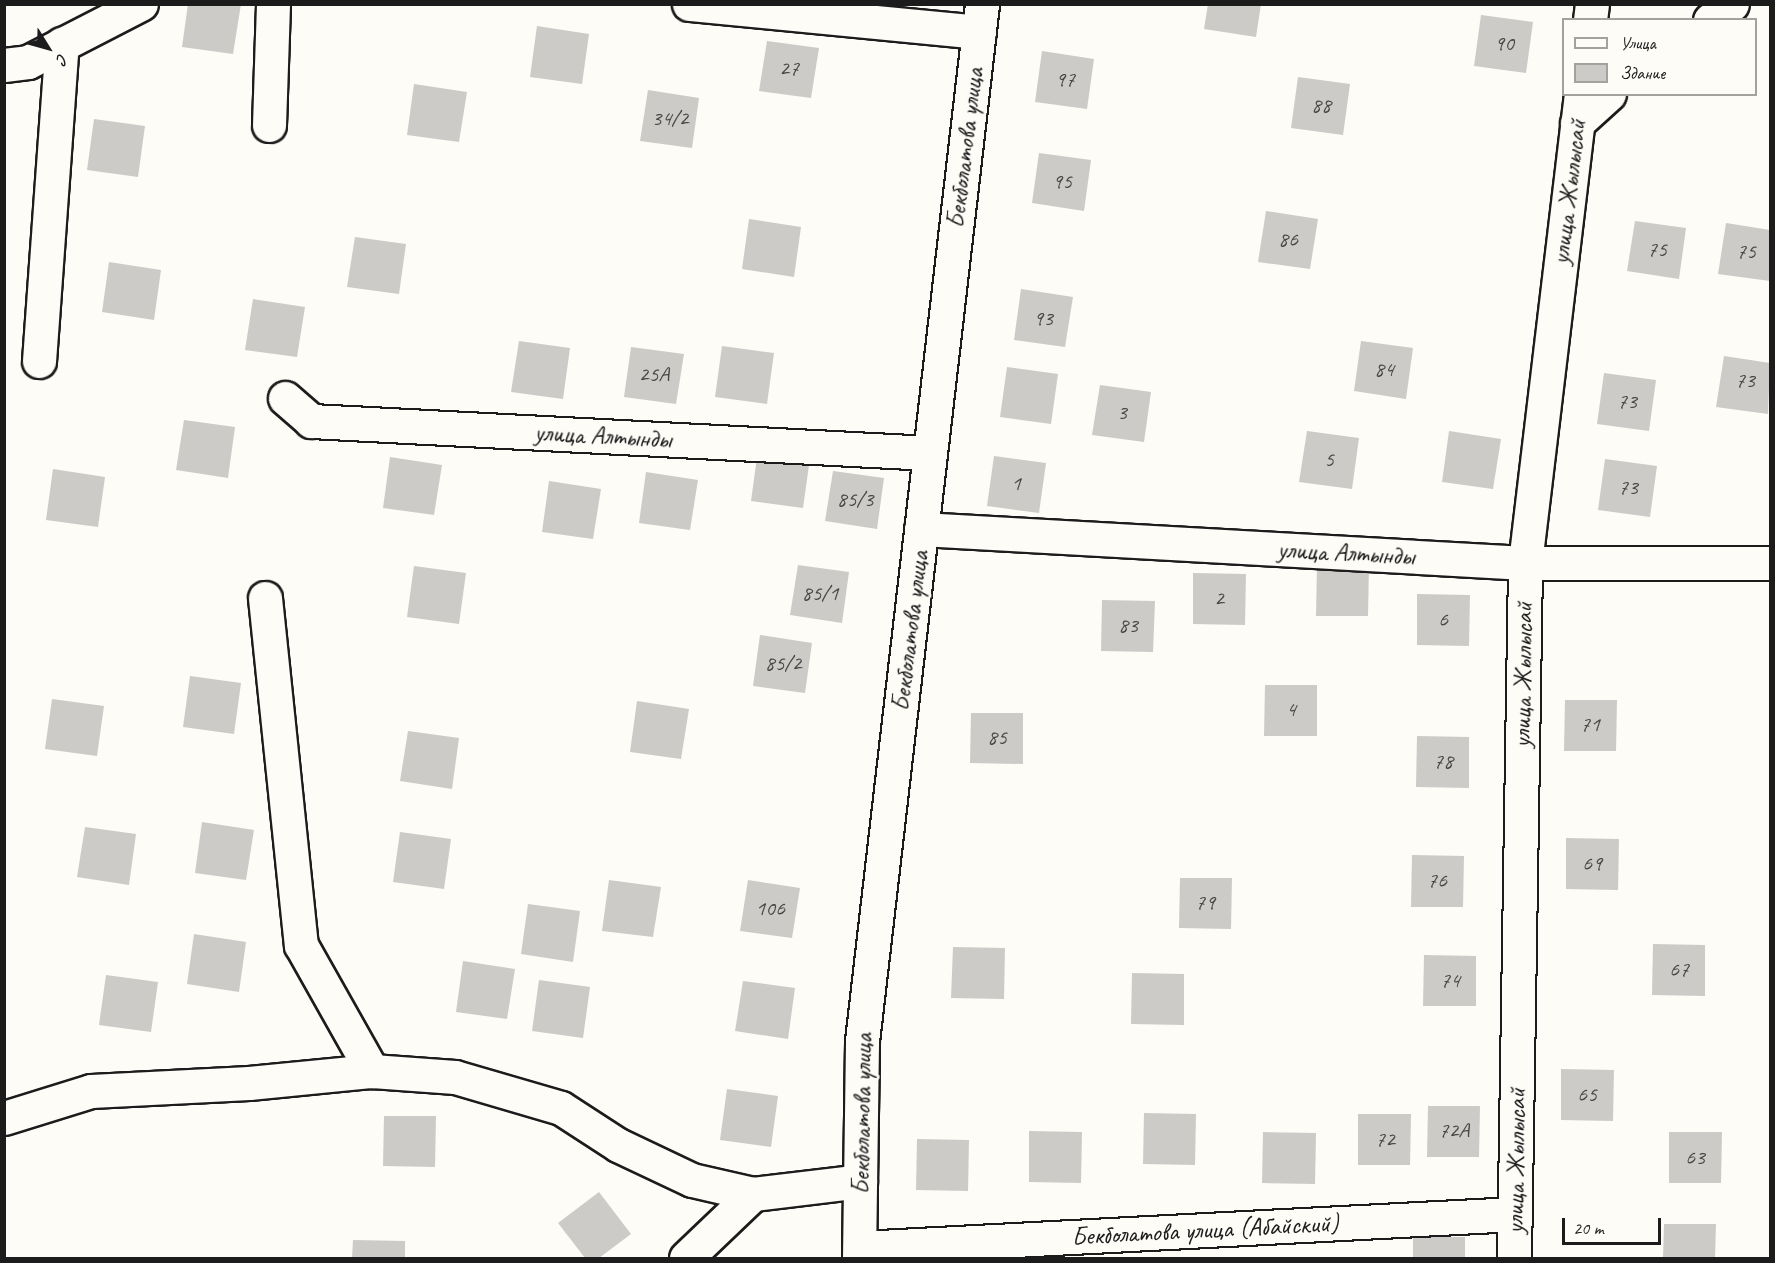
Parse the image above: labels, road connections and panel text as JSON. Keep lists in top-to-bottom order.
{
  "streets": {
    "street": [
      "Бекболатова улица",
      "улица Жылысай",
      "улица Алтынды",
      "Бекболатова улица (Абайский)"
    ]
  },
  "crossings": [
    ["Бекболатова улица", "улица Алтынды"],
    ["Бекболатова улица", "Бекболатова улица (Абайский)"],
    ["улица Жылысай", "улица Алтынды"],
    ["улица Жылысай", "Бекболатова улица (Абайский)"]
  ],
  "house_numbers": [
    "90",
    "27",
    "97",
    "88",
    "34/2",
    "95",
    "86",
    "75",
    "75",
    "93",
    "84",
    "25А",
    "73",
    "73",
    "3",
    "5",
    "1",
    "73",
    "85/3",
    "85/1",
    "2",
    "6",
    "83",
    "85/2",
    "4",
    "71",
    "85",
    "78",
    "69",
    "76",
    "79",
    "106",
    "67",
    "74",
    "65",
    "72А",
    "72",
    "63"
  ],
  "legend": ["Улица", "Здание"],
  "scale_bar": "20 m",
  "north": "bottom right"
}
